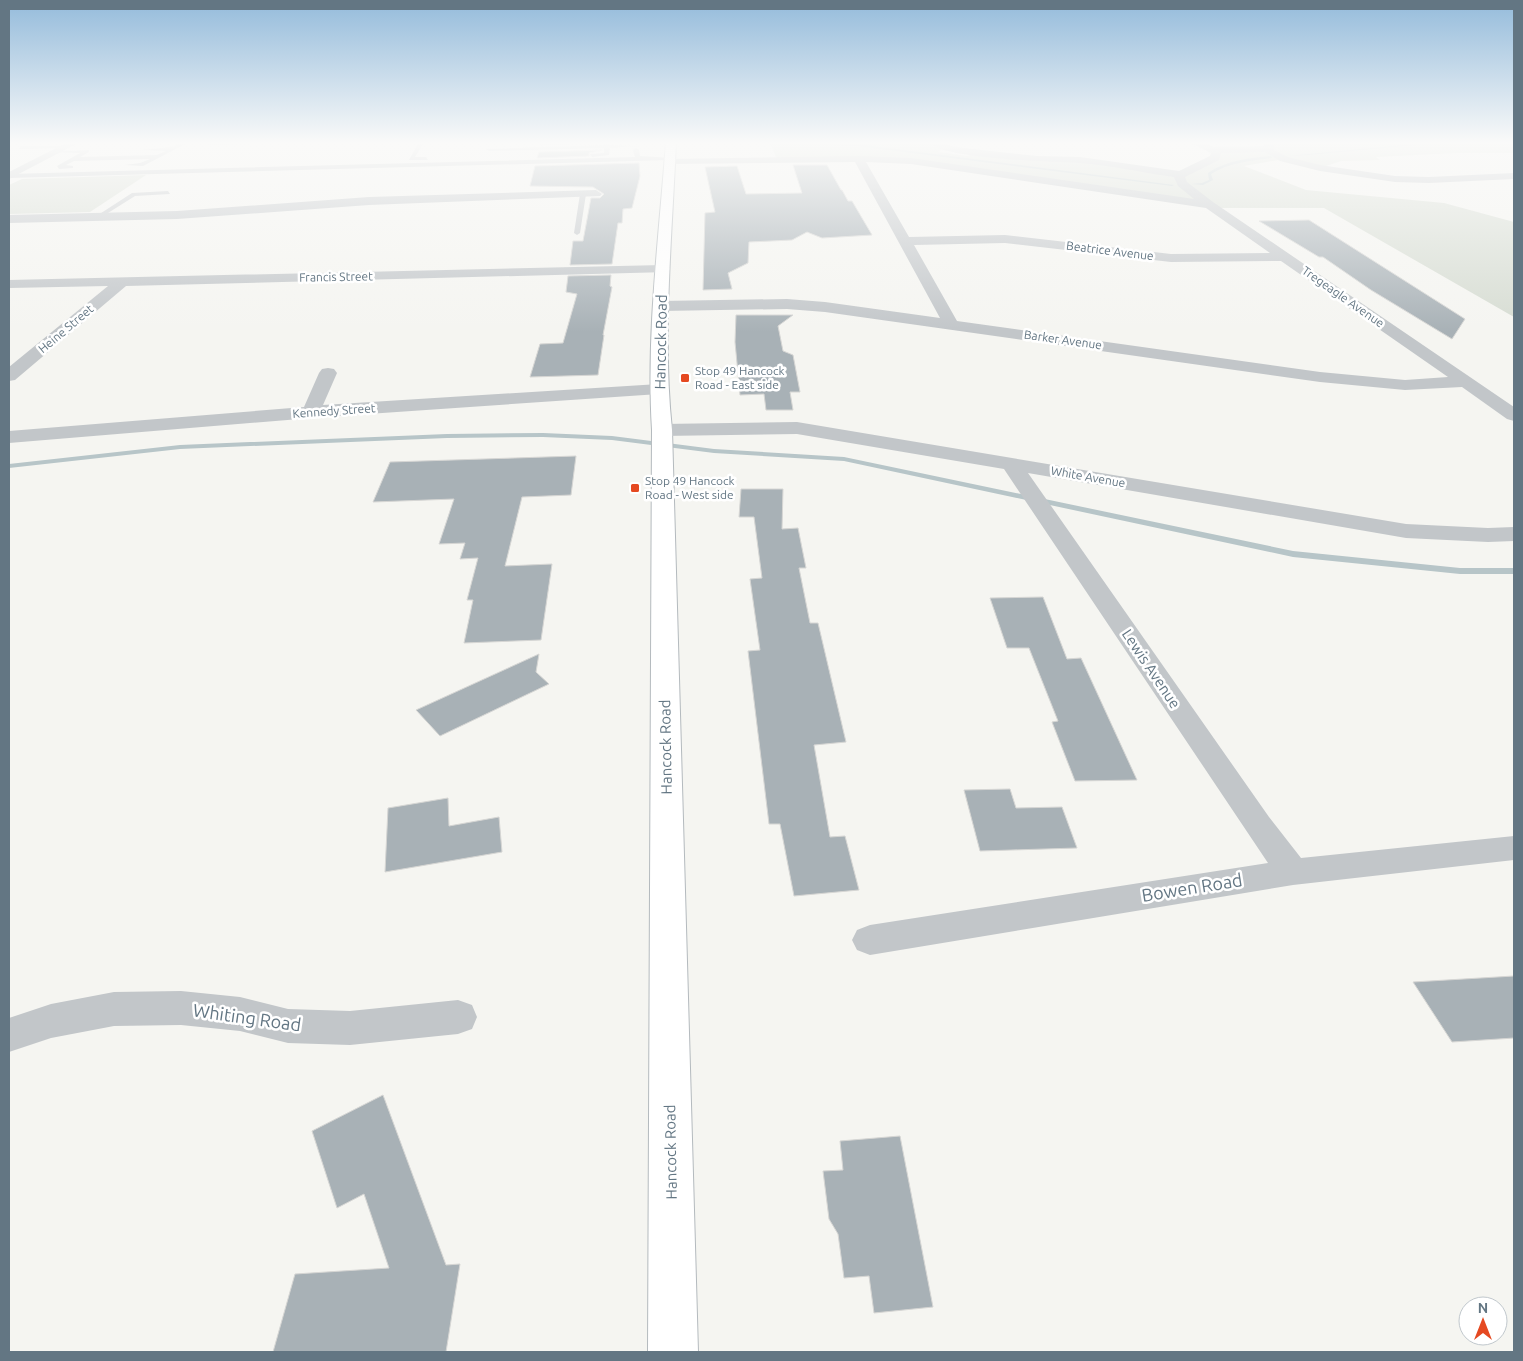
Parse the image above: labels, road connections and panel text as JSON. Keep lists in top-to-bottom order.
{
  "streets": {
    "main road": ["Hancock Road"],
    "street": [
      "Beatrice Avenue",
      "Francis Street",
      "Tregeagle Avenue",
      "Heine Street",
      "Barker Avenue",
      "Kennedy Street",
      "White Avenue",
      "Lewis Avenue",
      "Bowen Road",
      "Whiting Road"
    ]
  },
  "crossings": [
    ["Beatrice Avenue", "Tregeagle Avenue"],
    ["Francis Street", "Heine Street"],
    ["Francis Street", "Hancock Road"],
    ["Tregeagle Avenue", "Barker Avenue"],
    ["Barker Avenue", "Hancock Road"],
    ["Hancock Road", "Kennedy Street"],
    ["Hancock Road", "White Avenue"],
    ["White Avenue", "Lewis Avenue"],
    ["Lewis Avenue", "Bowen Road"]
  ],
  "places": {
    "transit": ["Stop 49 Hancock Road - East side", "Stop 49 Hancock Road - West side"]
  },
  "north": "top"
}
